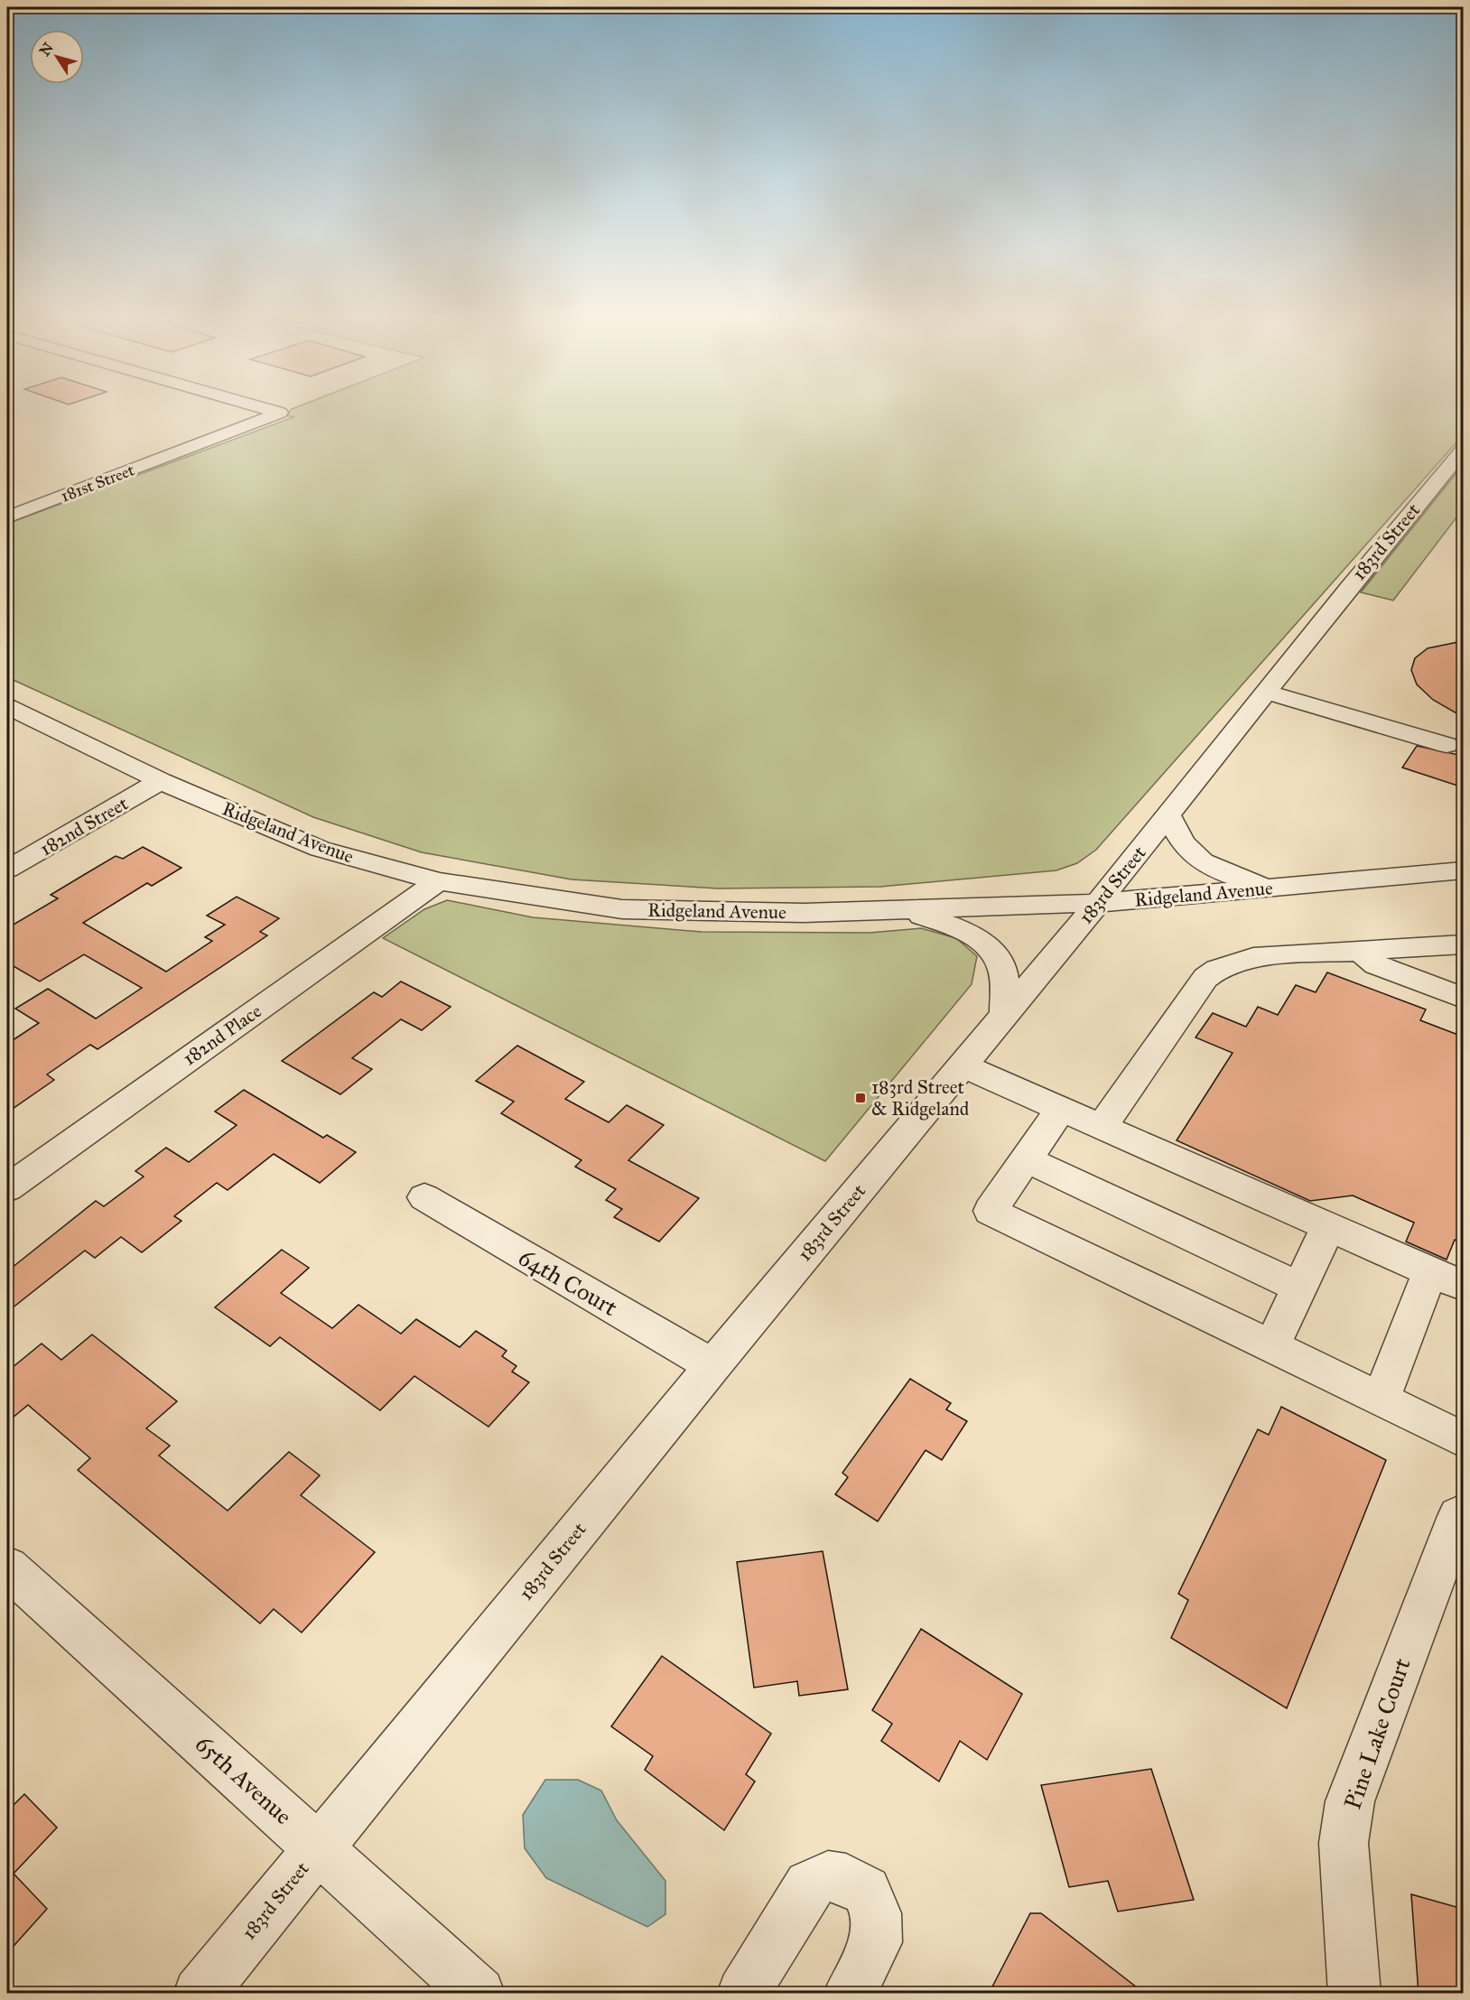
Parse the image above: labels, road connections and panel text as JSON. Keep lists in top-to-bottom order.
{
  "streets": {
    "street": [
      "181st Street",
      "183rd Street",
      "182nd Street",
      "Ridgeland Avenue",
      "182nd Place",
      "64th Court",
      "Pine Lake Court",
      "65th Avenue"
    ]
  },
  "crossings": [
    ["183rd Street", "Ridgeland Avenue"],
    ["183rd Street", "64th Court"],
    ["183rd Street", "65th Avenue"],
    ["182nd Street", "Ridgeland Avenue"],
    ["Ridgeland Avenue", "182nd Place"]
  ],
  "places": {
    "transit": ["183rd Street & Ridgeland"]
  },
  "north": "top left"
}
